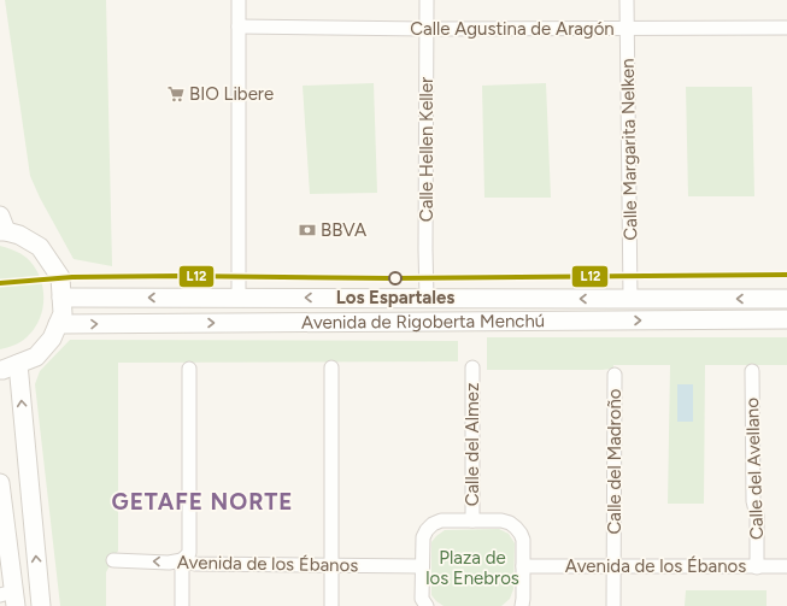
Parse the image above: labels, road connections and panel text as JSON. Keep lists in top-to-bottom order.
{
  "streets": {
    "street": [
      "Calle Agustina de Aragón",
      "Calle Hellen Keller",
      "Calle Margarita Nelken",
      "Avenida de Rigoberta Menchú",
      "Calle del Almez",
      "Calle del Madroño",
      "Calle del Avellano",
      "Avenida de los Ébanos"
    ]
  },
  "crossings": [
    ["Calle Agustina de Aragón", "Calle Hellen Keller"],
    ["Calle Agustina de Aragón", "Calle Margarita Nelken"],
    ["Calle Hellen Keller", "Avenida de Rigoberta Menchú"],
    ["Calle Margarita Nelken", "Avenida de Rigoberta Menchú"],
    ["Calle del Madroño", "Avenida de los Ébanos"],
    ["Calle del Avellano", "Avenida de los Ébanos"]
  ],
  "districts": ["GETAFE NORTE"],
  "parks": ["Plaza de los Enebros"],
  "places": {
    "supermarket": ["BIO Libere"],
    "bank": ["BBVA"],
    "other": ["Los Espartales"]
  },
  "lines": ["transit line L12"]
}
